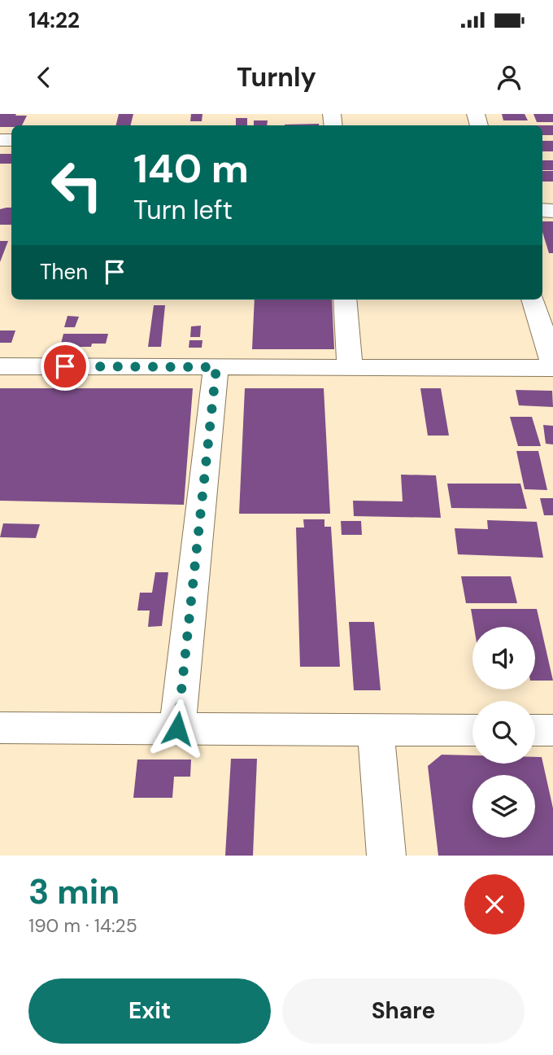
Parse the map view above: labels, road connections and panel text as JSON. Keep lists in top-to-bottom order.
{
  "page": {
    "status": "14:22",
    "header": "Turnly",
    "turn": ["140 m", "Turn left"],
    "then": "Then",
    "heading": ["3 min", "190 m · 14:25"],
    "buttons": ["Exit", "Share"]
  }
}
